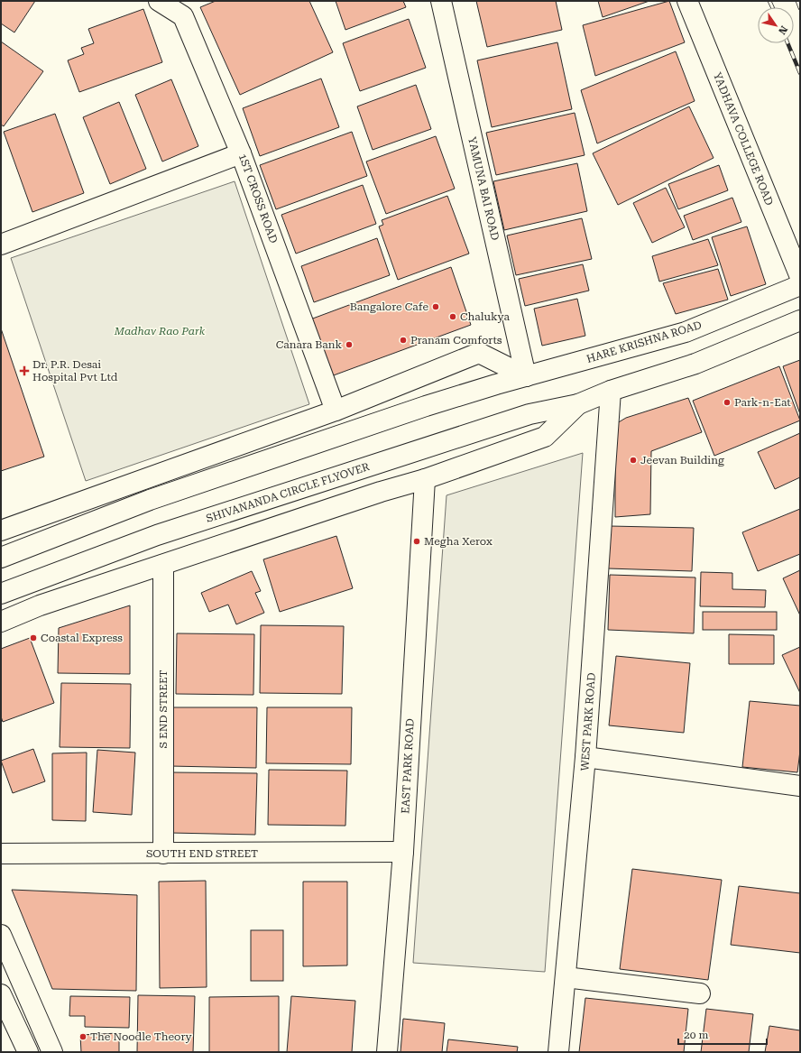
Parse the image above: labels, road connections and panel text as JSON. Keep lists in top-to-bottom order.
{
  "streets": {
    "street": [
      "YADHAVA COLLEGE ROAD",
      "YAMUNA BAI ROAD",
      "1ST CROSS ROAD",
      "HARE KRISHNA ROAD",
      "SHIVANANDA CIRCLE FLYOVER",
      "S END STREET",
      "WEST PARK ROAD",
      "EAST PARK ROAD",
      "SOUTH END STREET"
    ]
  },
  "crossings": [
    ["YAMUNA BAI ROAD", "HARE KRISHNA ROAD"],
    ["S END STREET", "SOUTH END STREET"],
    ["EAST PARK ROAD", "SOUTH END STREET"]
  ],
  "parks": ["Madhav Rao Park"],
  "places": {
    "other": [
      "Bangalore Cafe",
      "Chalukya",
      "Pranam Comforts",
      "Canara Bank",
      "Park-n-Eat",
      "Jeevan Building",
      "Megha Xerox",
      "Coastal Express",
      "The Noodle Theory"
    ],
    "health": ["Dr. P.R. Desai Hospital Pvt Ltd"]
  },
  "scale_bar": "20 m",
  "north": "bottom right"
}
